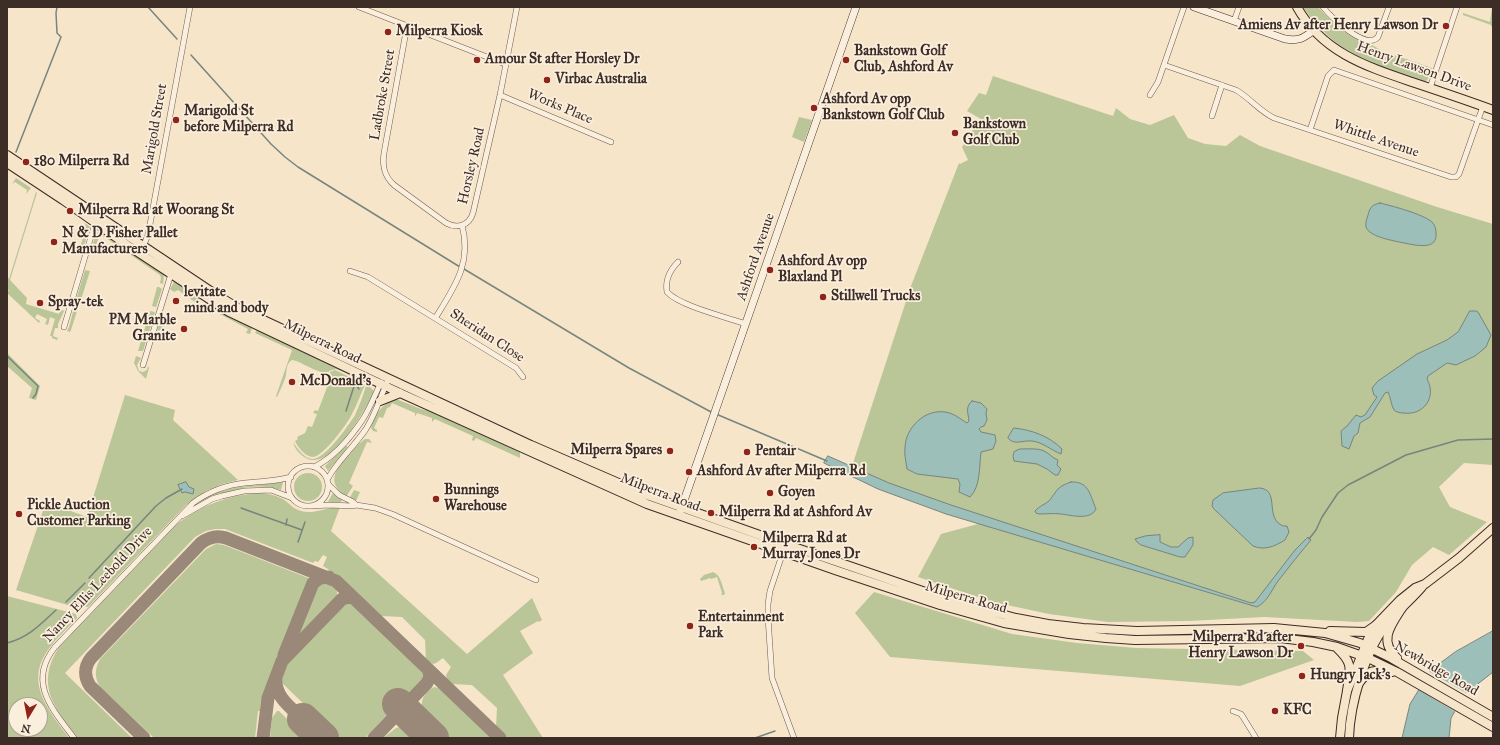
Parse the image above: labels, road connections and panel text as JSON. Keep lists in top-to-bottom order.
{
  "streets": {
    "main road": [
      "Henry Lawson Drive",
      "Ashford Avenue",
      "Milperra Road",
      "Newbridge Road"
    ],
    "street": [
      "Ladbroke Street",
      "Works Place",
      "Marigold Street",
      "Whittle Avenue",
      "Horsley Road",
      "Sheridan Close",
      "Nancy Ellis Leebold Drive"
    ]
  },
  "crossings": [
    ["Henry Lawson Drive", "Whittle Avenue"],
    ["Ladbroke Street", "Horsley Road"],
    ["Works Place", "Horsley Road"],
    ["Marigold Street", "Milperra Road"],
    ["Horsley Road", "Sheridan Close"],
    ["Ashford Avenue", "Milperra Road"],
    ["Milperra Road", "Newbridge Road"]
  ],
  "places": [
    "Amiens Av after Henry Lawson Dr",
    "Milperra Kiosk",
    "Amour St after Horsley Dr",
    "Bankstown Golf Club, Ashford Av",
    "Virbac Australia",
    "Ashford Av opp Bankstown Golf Club",
    "Marigold St before Milperra Rd",
    "Bankstown Golf Club",
    "180 Milperra Rd",
    "Milperra Rd at Woorang St",
    "N & D Fisher Pallet Manufacturers",
    "Ashford Av opp Blaxland Pl",
    "Stillwell Trucks",
    "levitate mind and body",
    "Spray-tek",
    "PM Marble Granite",
    "McDonald's",
    "Milperra Spares",
    "Pentair",
    "Ashford Av after Milperra Rd",
    "Goyen",
    "Bunnings Warehouse",
    "Milperra Rd at Ashford Av",
    "Pickle Auction Customer Parking",
    "Milperra Rd at Murray Jones Dr",
    "Entertainment Park",
    "Milperra Rd after Henry Lawson Dr",
    "Hungry Jack's",
    "KFC"
  ],
  "north": "bottom"
}
